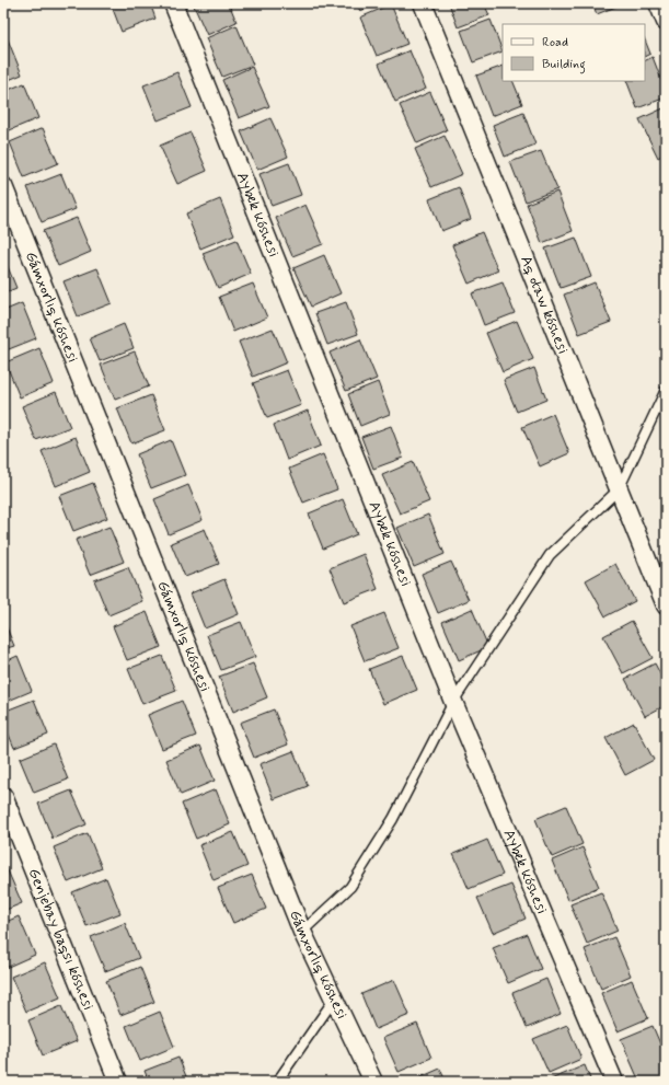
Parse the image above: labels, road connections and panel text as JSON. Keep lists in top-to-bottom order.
{
  "streets": {
    "street": [
      "Aybek kóshesi",
      "Aq otaw kóshesi",
      "Ǵamxorlıq kóshesi",
      "Genjebay baqsı kóshesi"
    ]
  },
  "legend": ["Road", "Building"]
}
